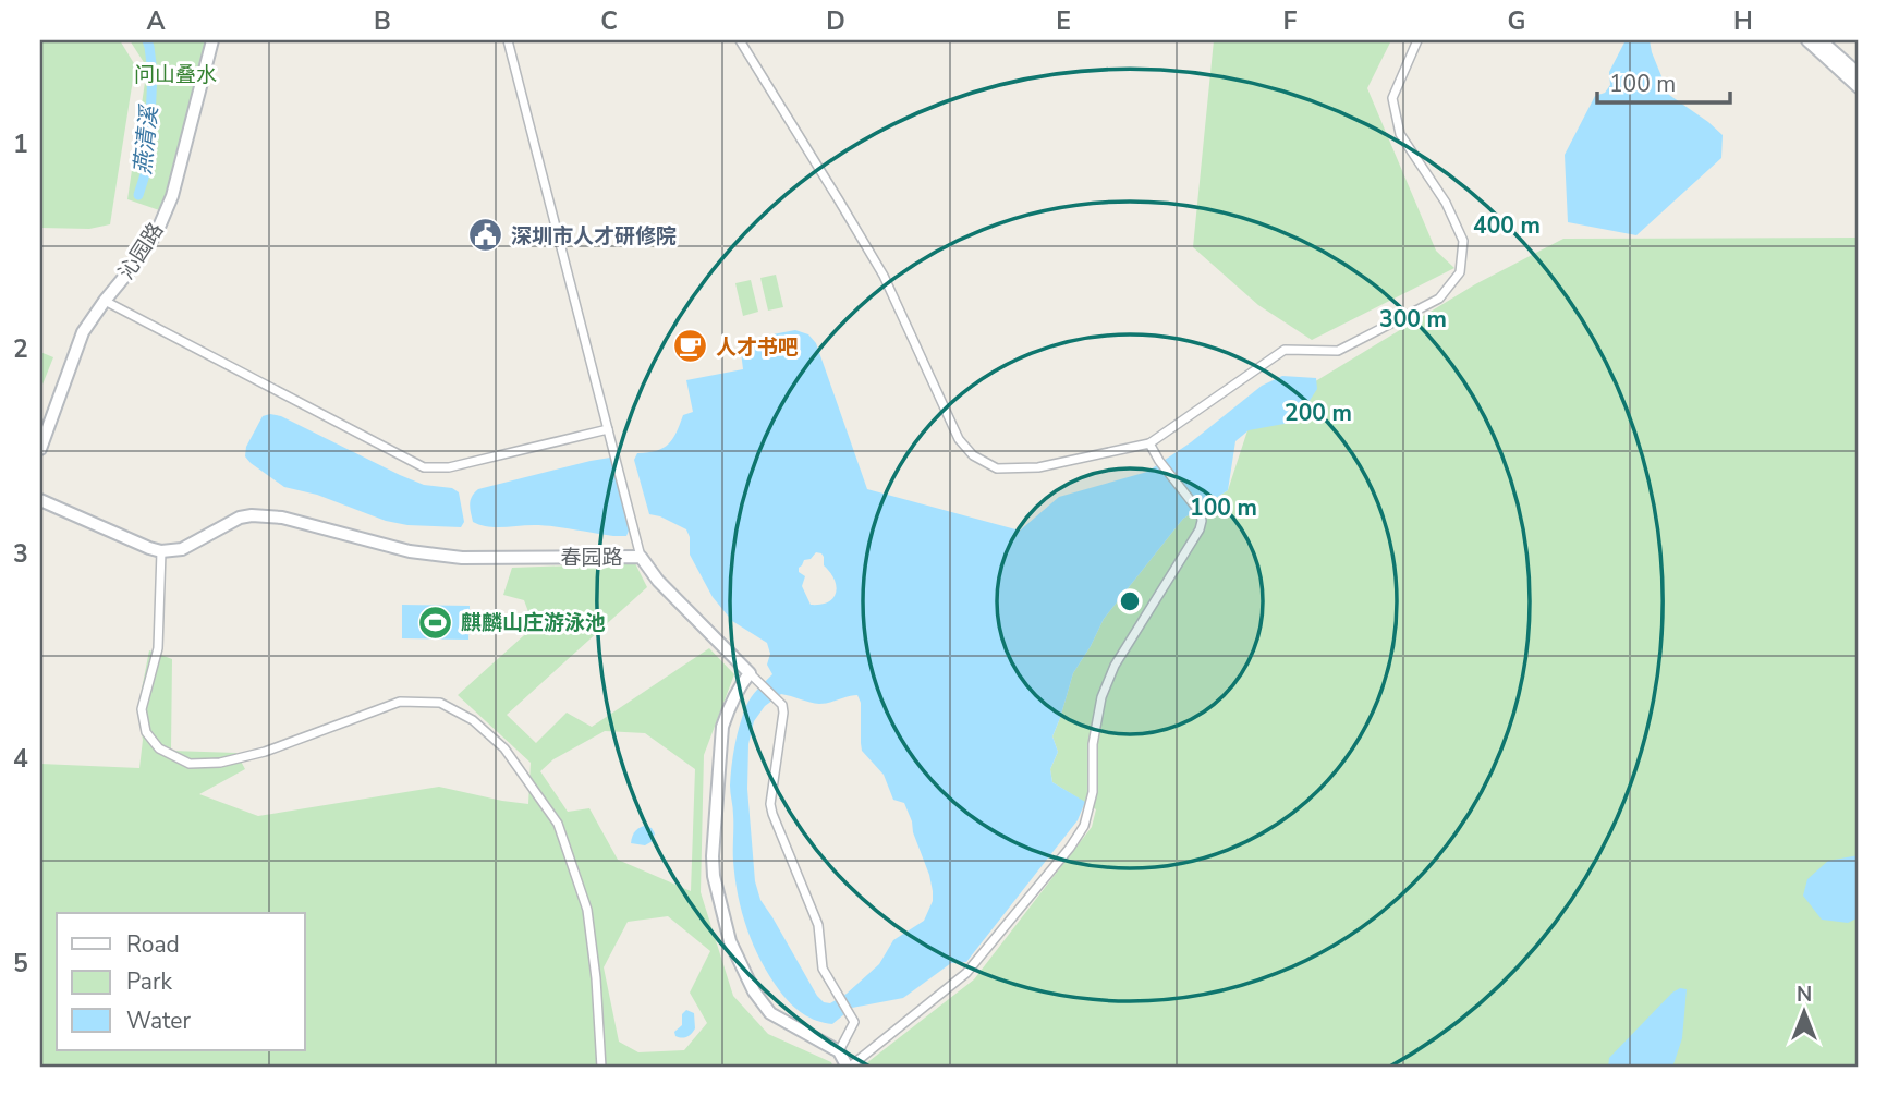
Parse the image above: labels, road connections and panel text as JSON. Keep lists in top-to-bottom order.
{
  "streets": {
    "street": ["沁园路", "春园路"]
  },
  "water": ["燕清溪"],
  "parks": ["问山叠水"],
  "places": {
    "public building": ["深圳市人才研修院"],
    "cafe": ["人才书吧"],
    "sports": ["麒麟山庄游泳池"]
  },
  "legend": ["Road", "Park", "Water"],
  "scale_bar": "100 m",
  "north": "top",
  "grid": {
    "columns": [
      "A",
      "B",
      "C",
      "D",
      "E",
      "F",
      "G",
      "H"
    ],
    "rows": [
      "1",
      "2",
      "3",
      "4",
      "5"
    ]
  },
  "rings": [
    "400 m",
    "300 m",
    "200 m",
    "100 m"
  ]
}
